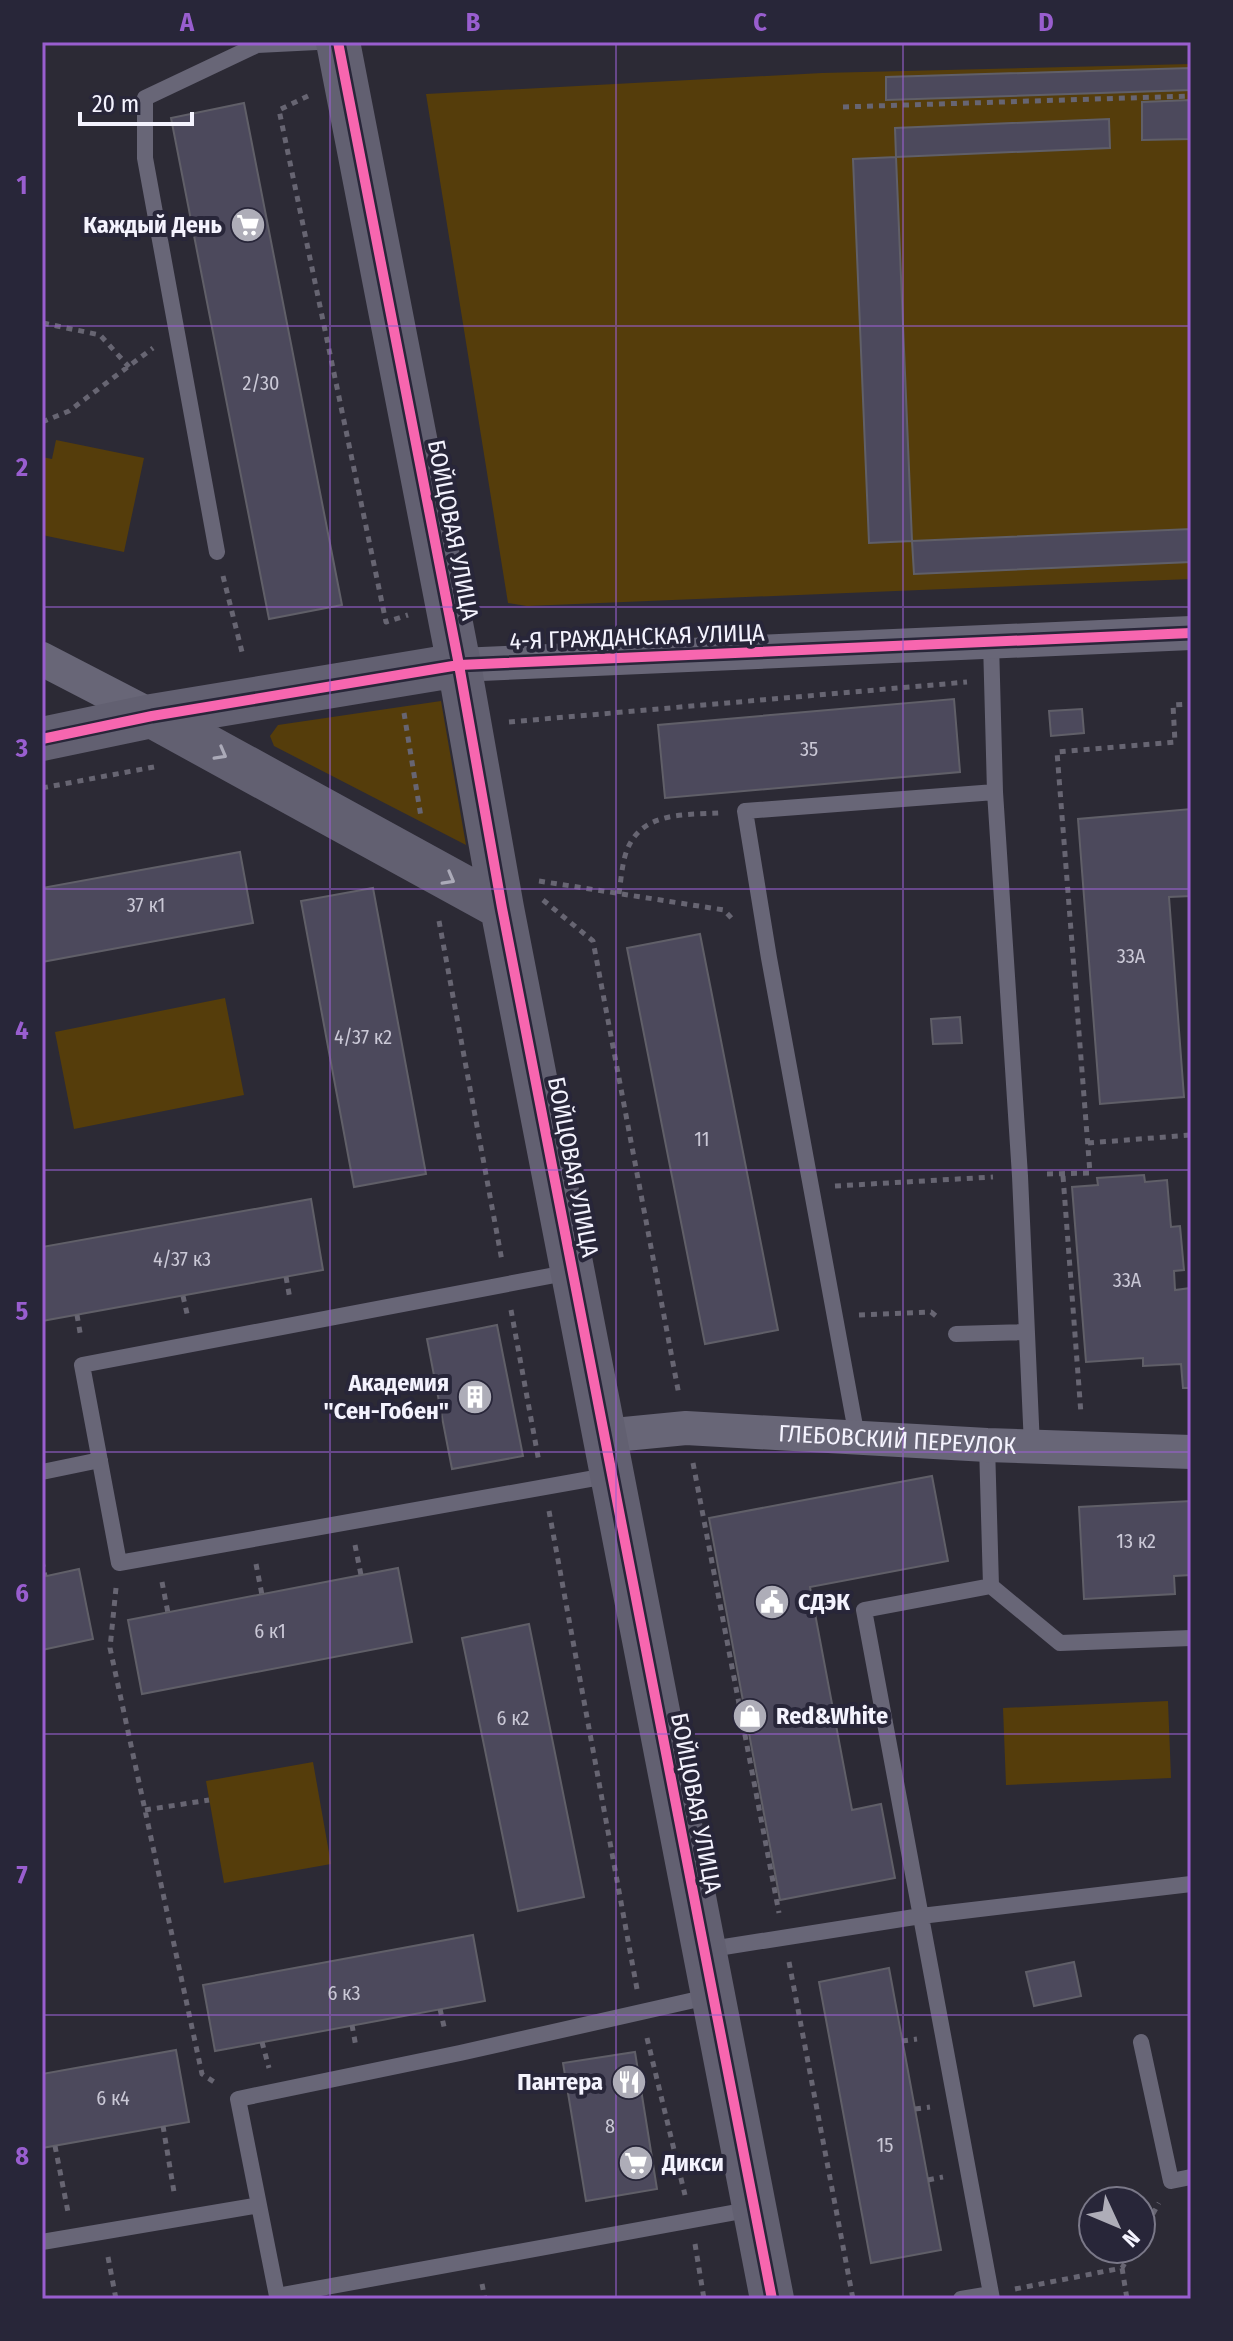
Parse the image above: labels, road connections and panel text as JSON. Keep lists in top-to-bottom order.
{
  "streets": {
    "street": ["БОЙЦОВАЯ УЛИЦА", "4-Я ГРАЖДАНСКАЯ УЛИЦА", "ГЛЕБОВСКИЙ ПЕРЕУЛОК"]
  },
  "crossings": [
    ["БОЙЦОВАЯ УЛИЦА", "4-Я ГРАЖДАНСКАЯ УЛИЦА"],
    ["БОЙЦОВАЯ УЛИЦА", "ГЛЕБОВСКИЙ ПЕРЕУЛОК"]
  ],
  "places": {
    "supermarket": ["Каждый День", "Дикси"],
    "building": ["Академия \"Сен-Гобен\""],
    "public building": ["СДЭК"],
    "shop": ["Red&White"],
    "restaurant": ["Пантера"]
  },
  "house_numbers": [
    "2/30",
    "35",
    "37 к1",
    "33А",
    "4/37 к2",
    "11",
    "4/37 к3",
    "33А",
    "13 к2",
    "6 к1",
    "6 к2",
    "6 к3",
    "6 к4",
    "8",
    "15"
  ],
  "scale_bar": "20 m",
  "north": "bottom right",
  "grid": {
    "columns": [
      "A",
      "B",
      "C",
      "D"
    ],
    "rows": [
      "1",
      "2",
      "3",
      "4",
      "5",
      "6",
      "7",
      "8"
    ]
  }
}
